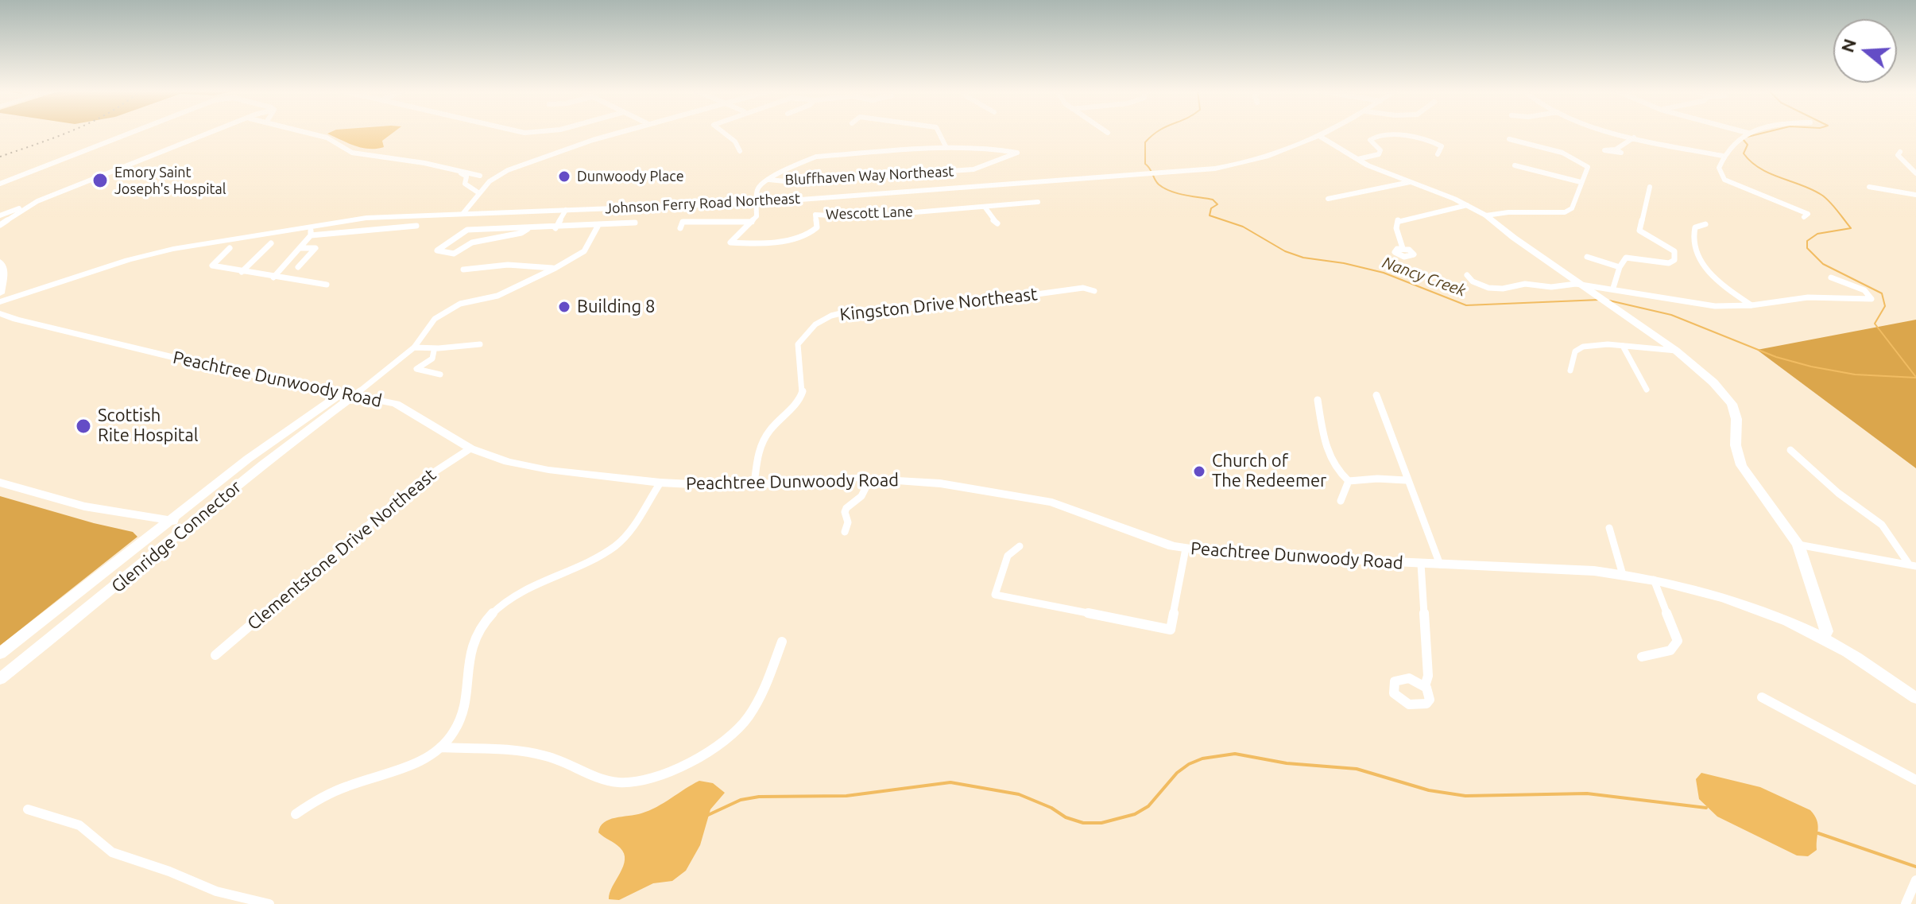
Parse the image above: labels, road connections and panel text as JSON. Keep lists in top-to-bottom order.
{
  "streets": {
    "main road": ["Johnson Ferry Road Northeast", "Peachtree Dunwoody Road", "Glenridge Connector"],
    "street": [
      "Bluffhaven Way Northeast",
      "Wescott Lane",
      "Kingston Drive Northeast",
      "Clementstone Drive Northeast"
    ]
  },
  "crossings": [
    ["Bluffhaven Way Northeast", "Johnson Ferry Road Northeast"],
    ["Bluffhaven Way Northeast", "Wescott Lane"],
    ["Johnson Ferry Road Northeast", "Wescott Lane"],
    ["Kingston Drive Northeast", "Peachtree Dunwoody Road"],
    ["Peachtree Dunwoody Road", "Glenridge Connector"],
    ["Peachtree Dunwoody Road", "Clementstone Drive Northeast"]
  ],
  "water": ["Nancy Creek"],
  "places": [
    "Dunwoody Place",
    "Emory Saint Joseph's Hospital",
    "Building 8",
    "Scottish Rite Hospital",
    "Church of The Redeemer"
  ],
  "north": "left"
}
